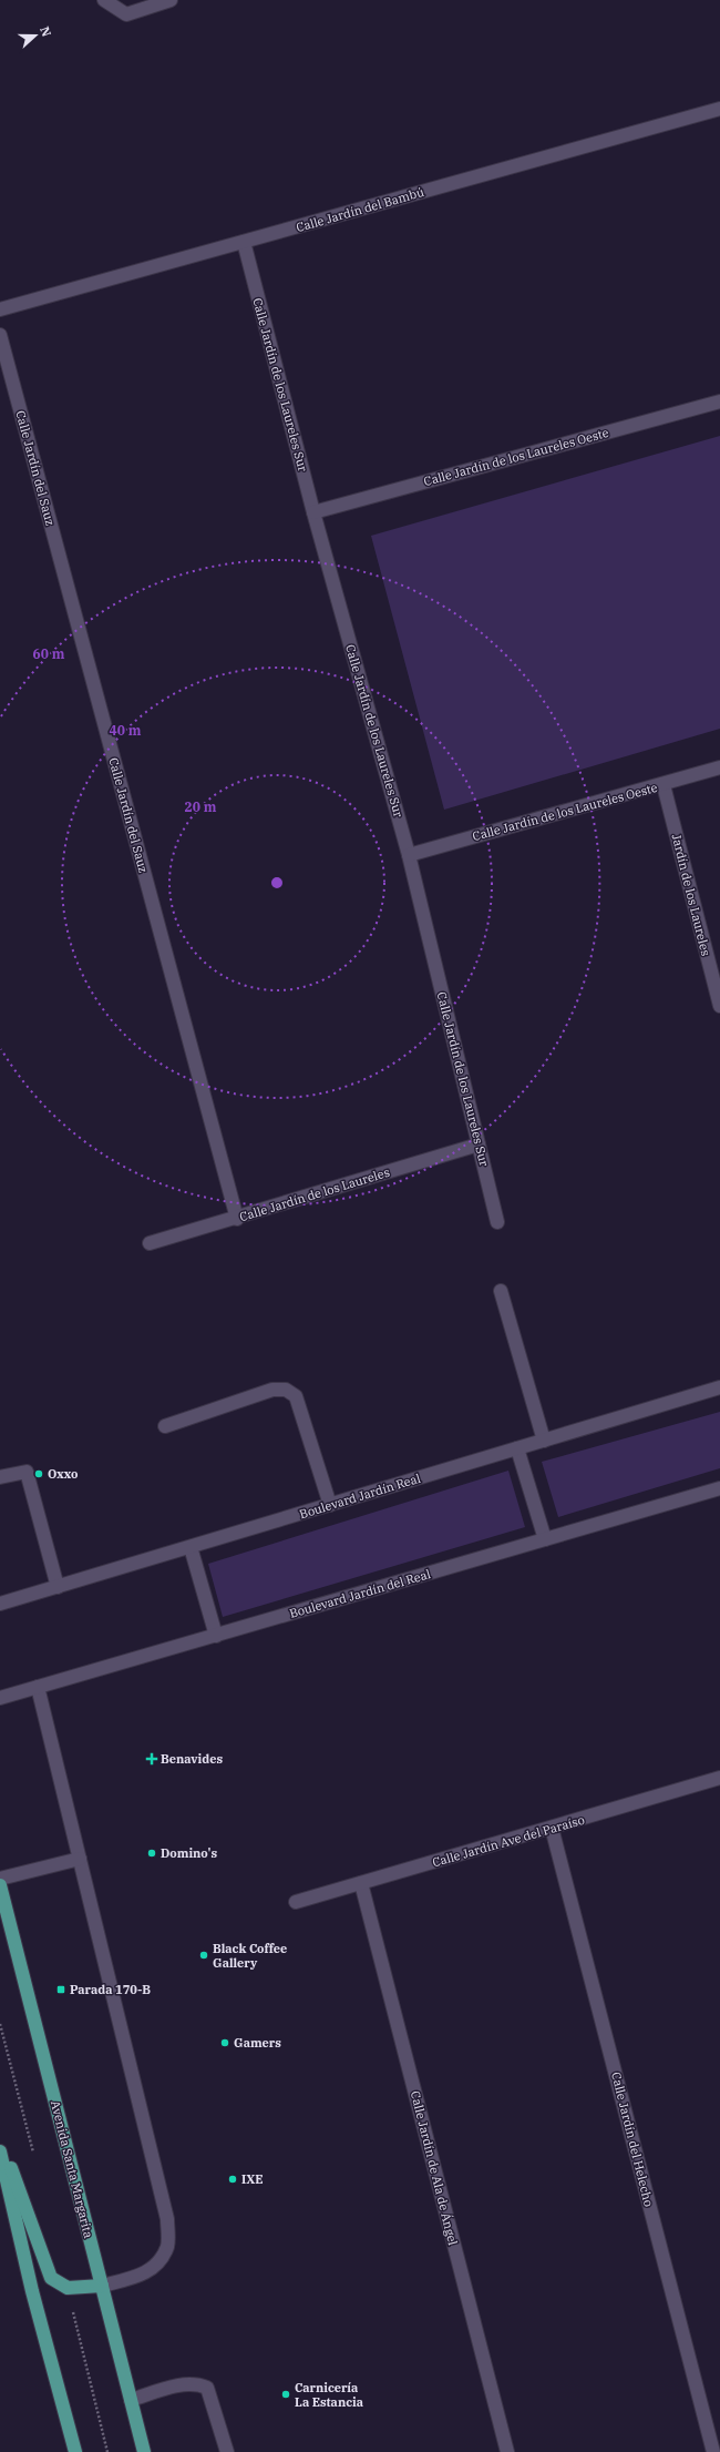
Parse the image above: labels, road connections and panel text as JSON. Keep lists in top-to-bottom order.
{
  "streets": {
    "main road": ["Avenida Santa Margarita"],
    "street": [
      "Calle Jardín del Bambú",
      "Calle Jardín de los Laureles Sur",
      "Calle Jardín de los Laureles Oeste",
      "Calle Jardín del Sauz",
      "Jardín de los Laureles",
      "Calle Jardín de los Laureles",
      "Boulevard Jardín Real",
      "Boulevard Jardín del Real",
      "Calle Jardín Ave del Paraíso",
      "Calle Jardín del Helecho",
      "Calle Jardín de Ala de Ángel"
    ]
  },
  "crossings": [
    ["Calle Jardín del Bambú", "Calle Jardín de los Laureles Sur"],
    ["Calle Jardín de los Laureles Sur", "Calle Jardín de los Laureles Oeste"],
    ["Calle Jardín de los Laureles Sur", "Calle Jardín de los Laureles"],
    ["Calle Jardín de los Laureles Oeste", "Jardín de los Laureles"],
    ["Calle Jardín del Sauz", "Calle Jardín de los Laureles"],
    ["Calle Jardín Ave del Paraíso", "Calle Jardín del Helecho"],
    ["Calle Jardín Ave del Paraíso", "Calle Jardín de Ala de Ángel"]
  ],
  "places": {
    "other": [
      "Oxxo",
      "Domino's",
      "Black Coffee Gallery",
      "Gamers",
      "IXE",
      "Carnicería La Estancia"
    ],
    "health": ["Benavides"],
    "transit": ["Parada 170-B"]
  },
  "north": "right",
  "rings": ["60 m", "40 m", "20 m"]
}
